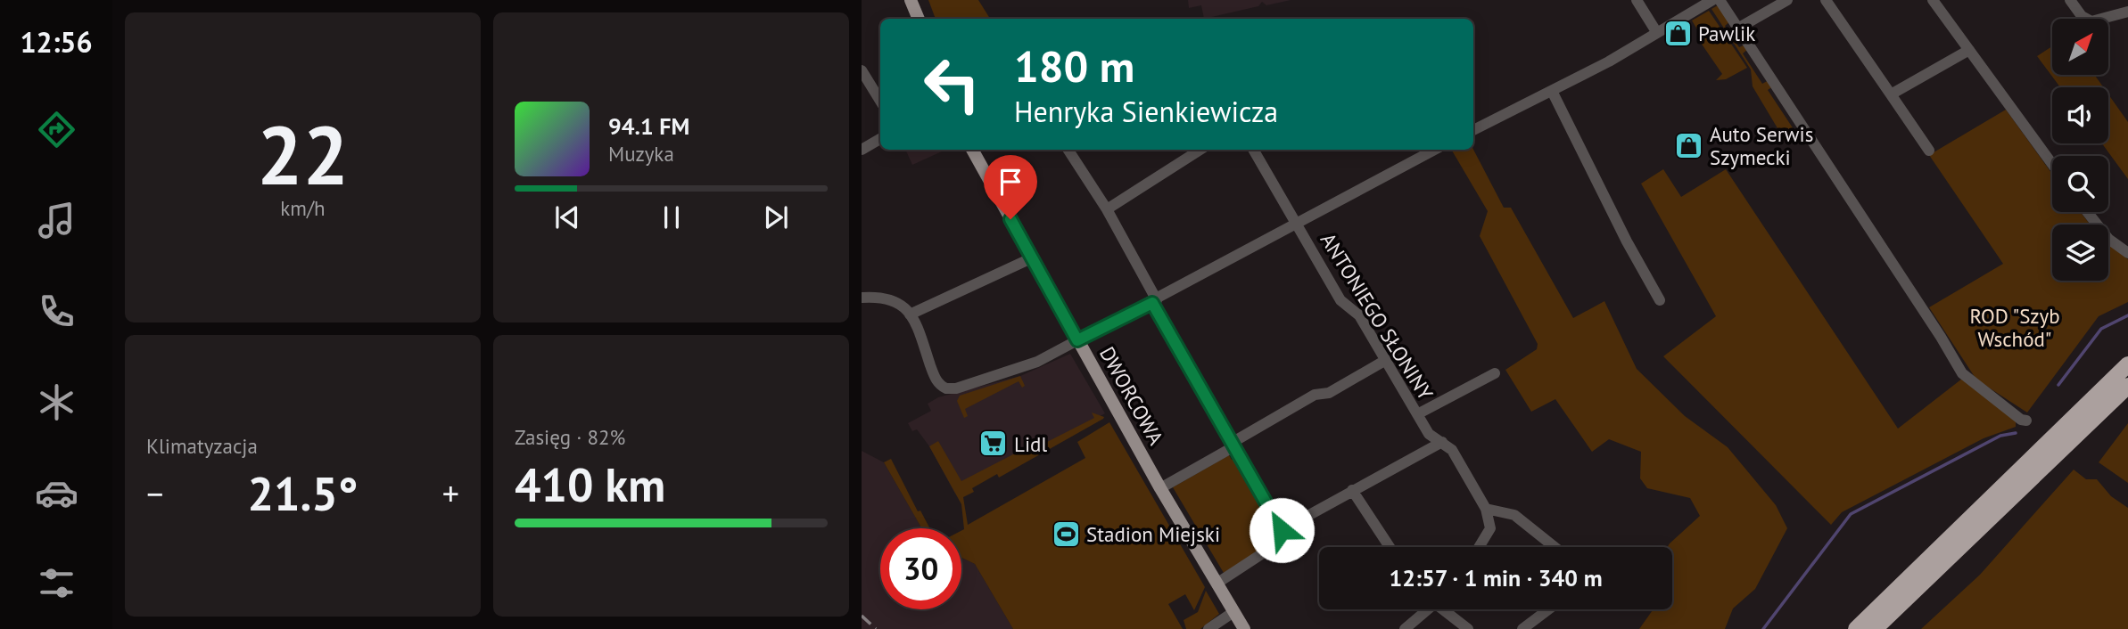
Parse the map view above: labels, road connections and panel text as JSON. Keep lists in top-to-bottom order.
{
  "streets": {
    "main road": ["DWORCOWA"],
    "street": ["ANTONIEGO SŁONINY"]
  },
  "parks": ["ROD \"Szyb Wschód\""],
  "places": {
    "shop": ["Pawlik", "Auto Serwis Szymecki"],
    "supermarket": ["Lidl"],
    "sports": ["Stadion Miejski"]
  },
  "north": "top right",
  "page": {
    "tabs": "12:56",
    "tile": [
      ["22", "km/h"],
      "Klimatyzacja",
      ["Zasięg · 82%", "410 km"]
    ],
    "turn": ["180 m", "Henryka Sienkiewicza"],
    "song": ["94.1 FM", "Muzyka"],
    "heat": ["−", "21.5°", "+"],
    "limit": "30",
    "trip": "12:57 · 1 min · 340 m"
  }
}
